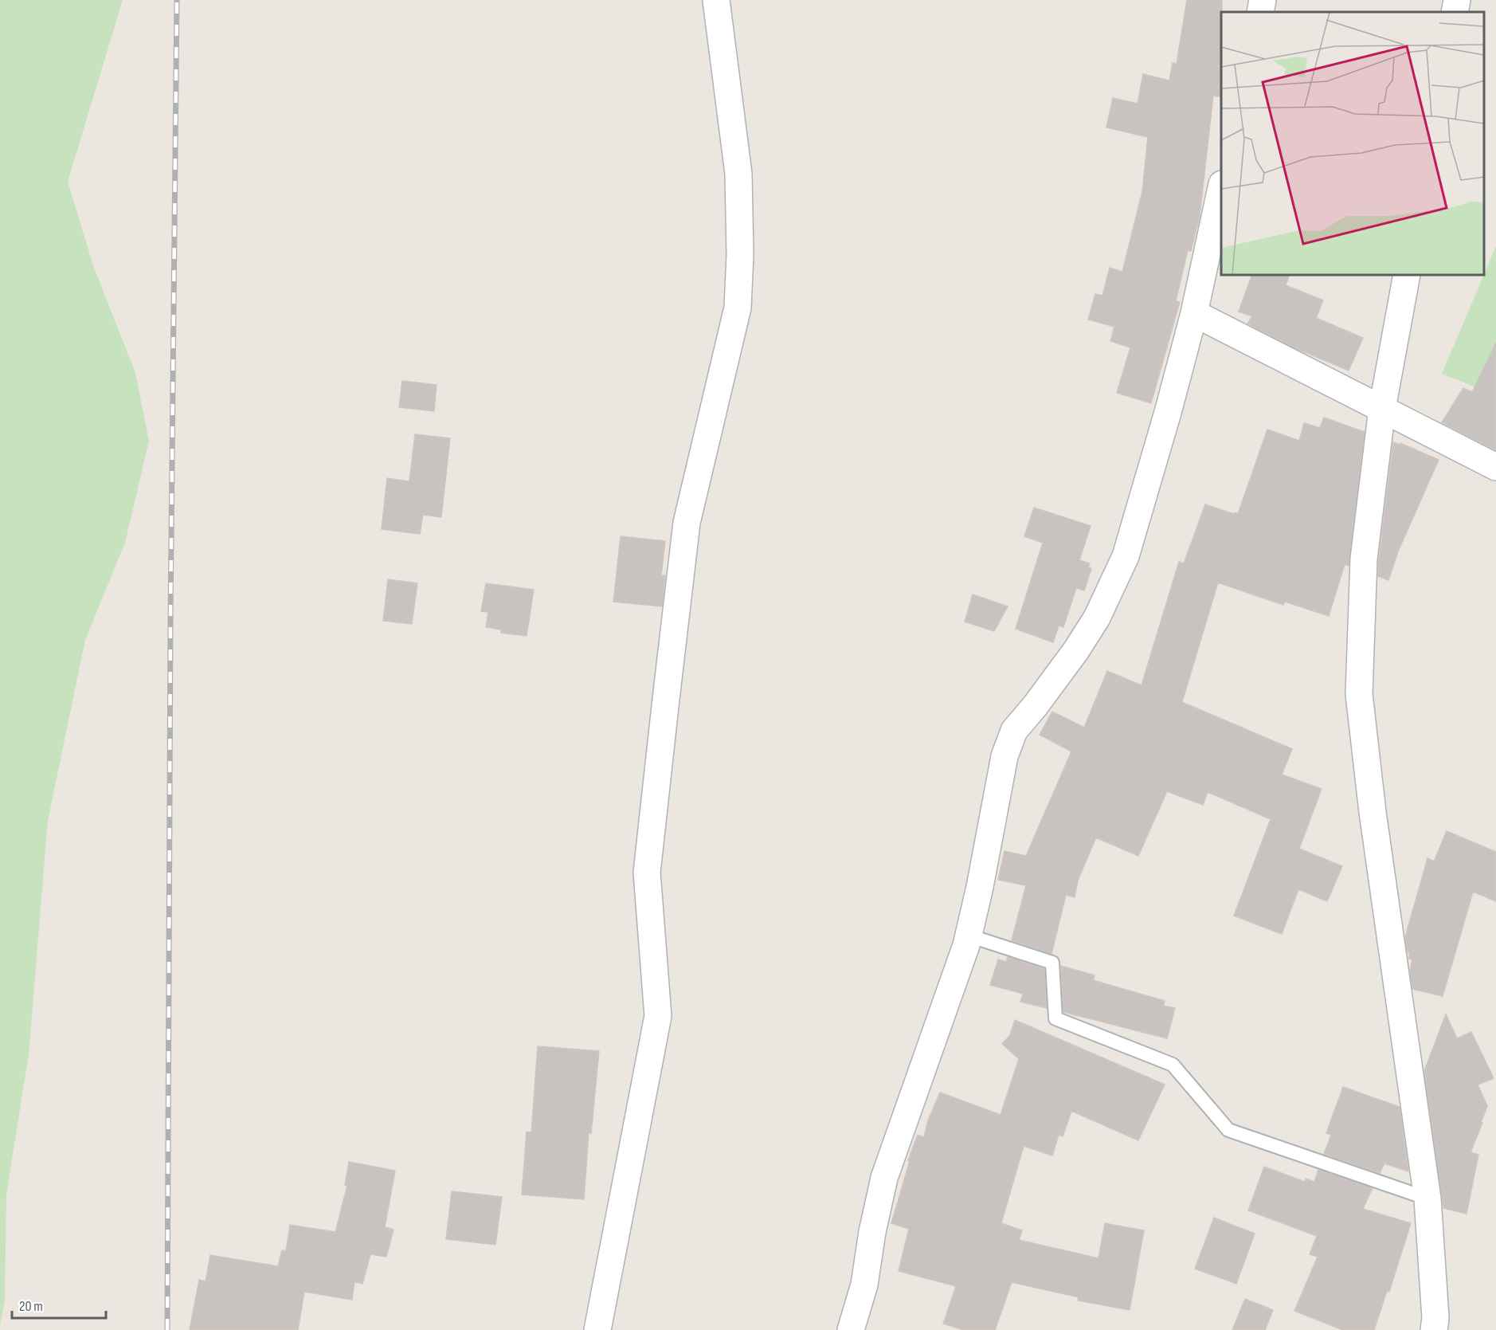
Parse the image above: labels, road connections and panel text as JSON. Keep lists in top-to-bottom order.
{
  "scale_bar": "20 m"
}
